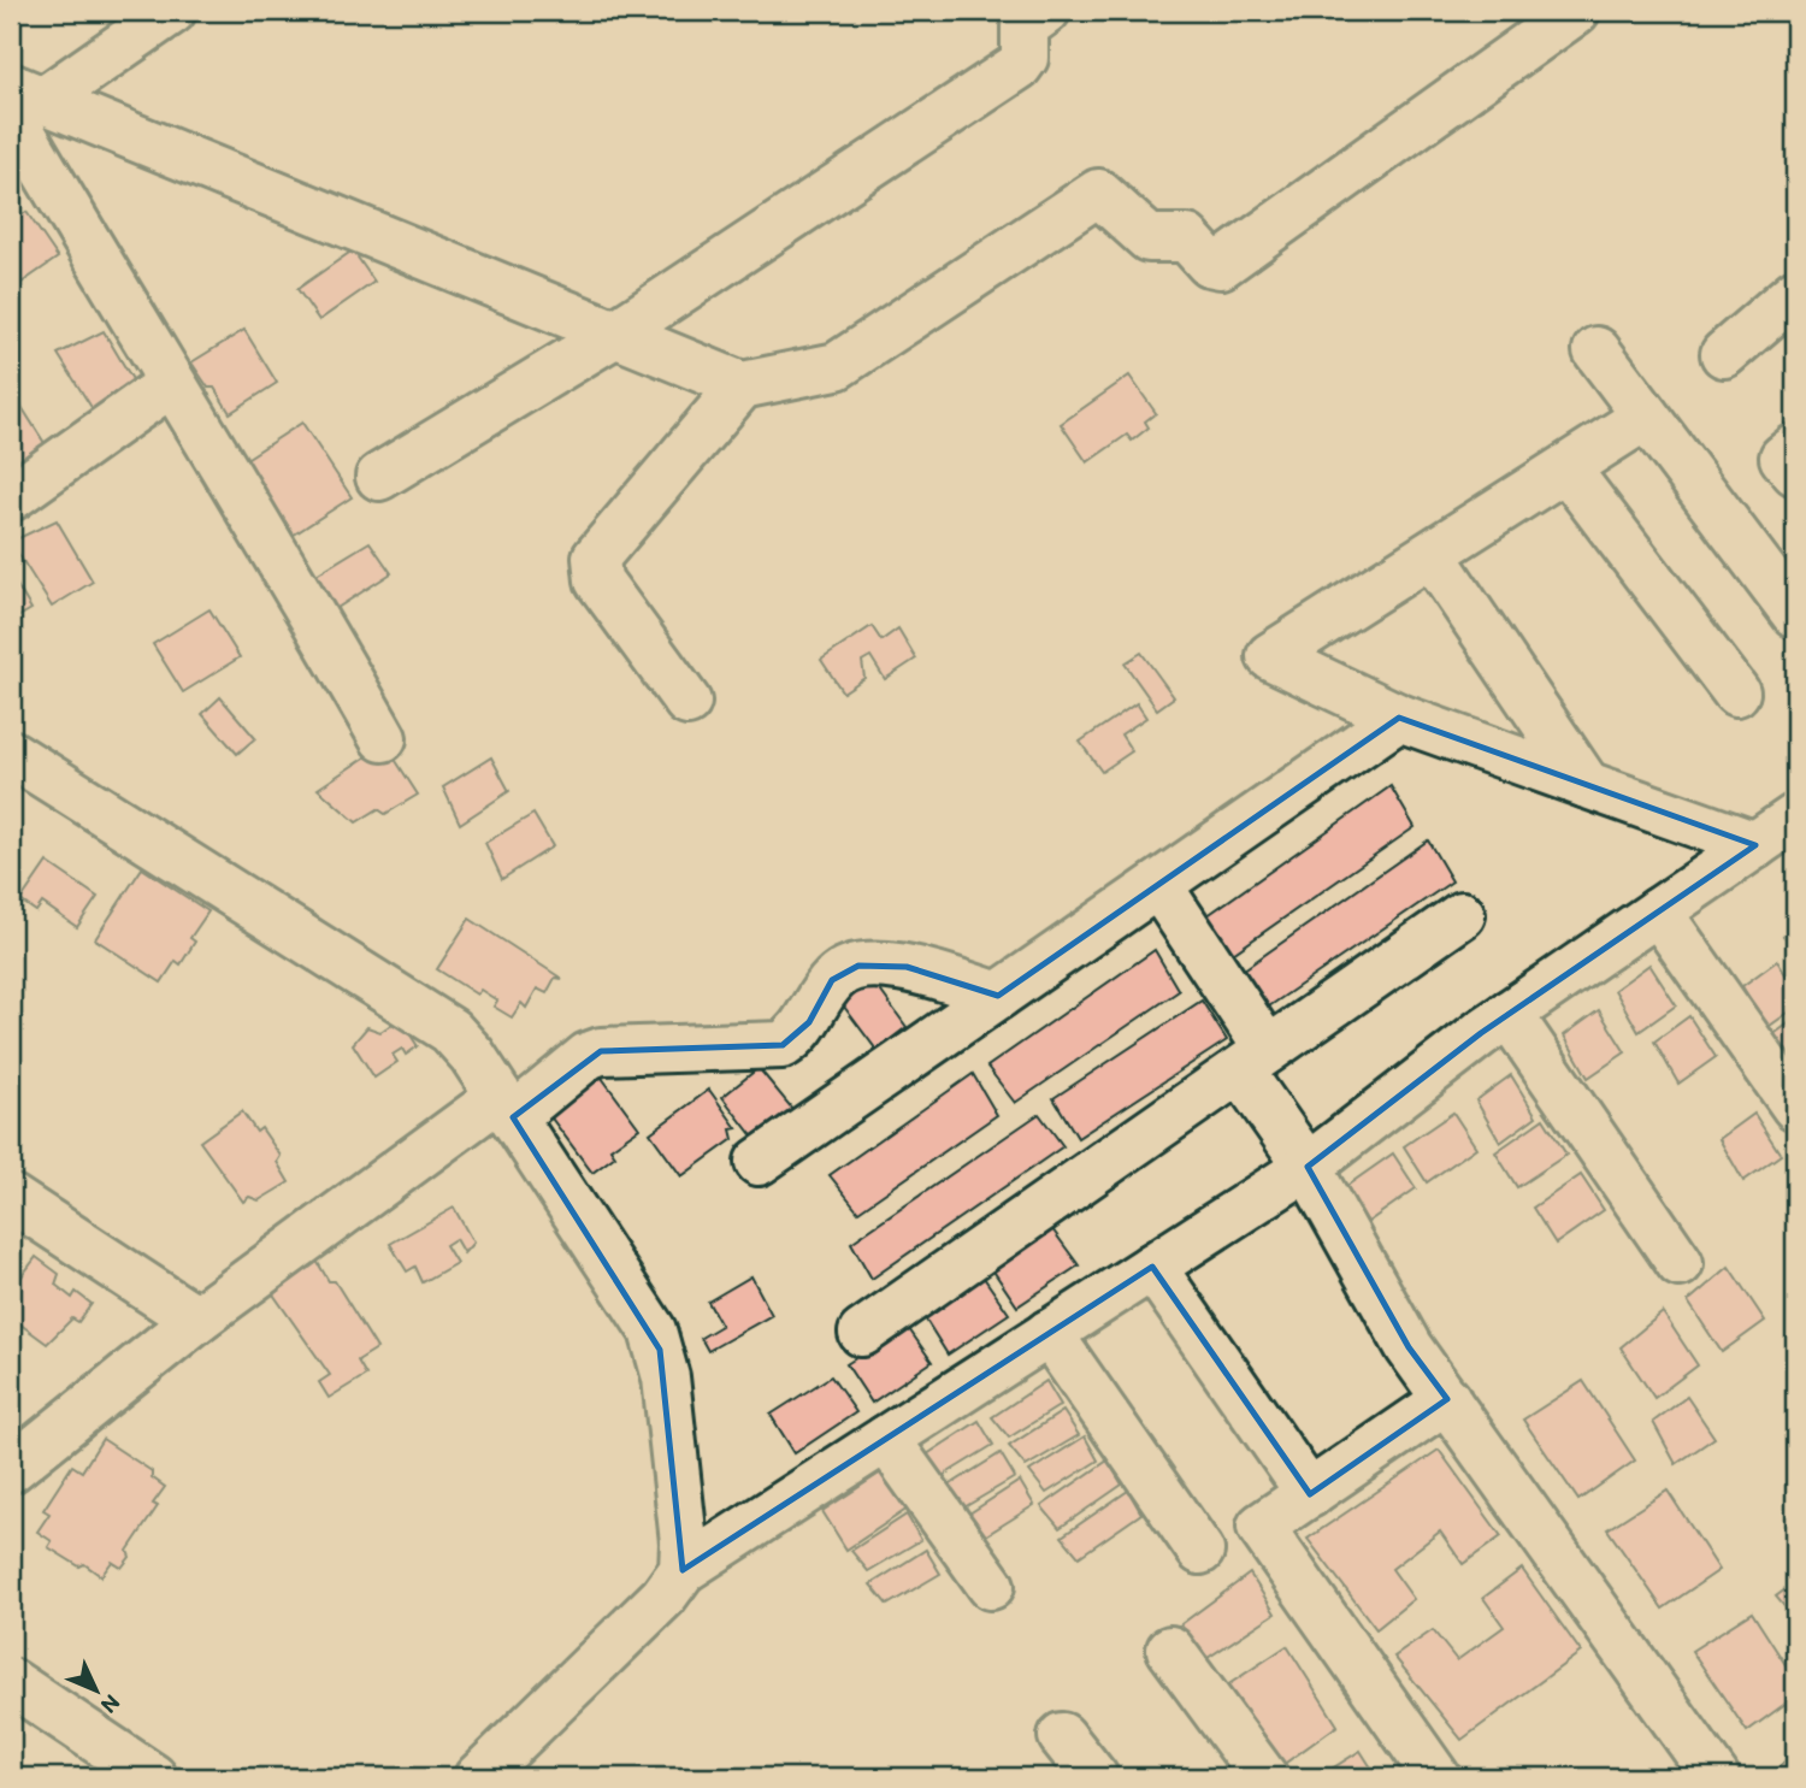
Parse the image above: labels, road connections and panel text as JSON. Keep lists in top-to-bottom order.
{
  "north": "bottom right"
}
